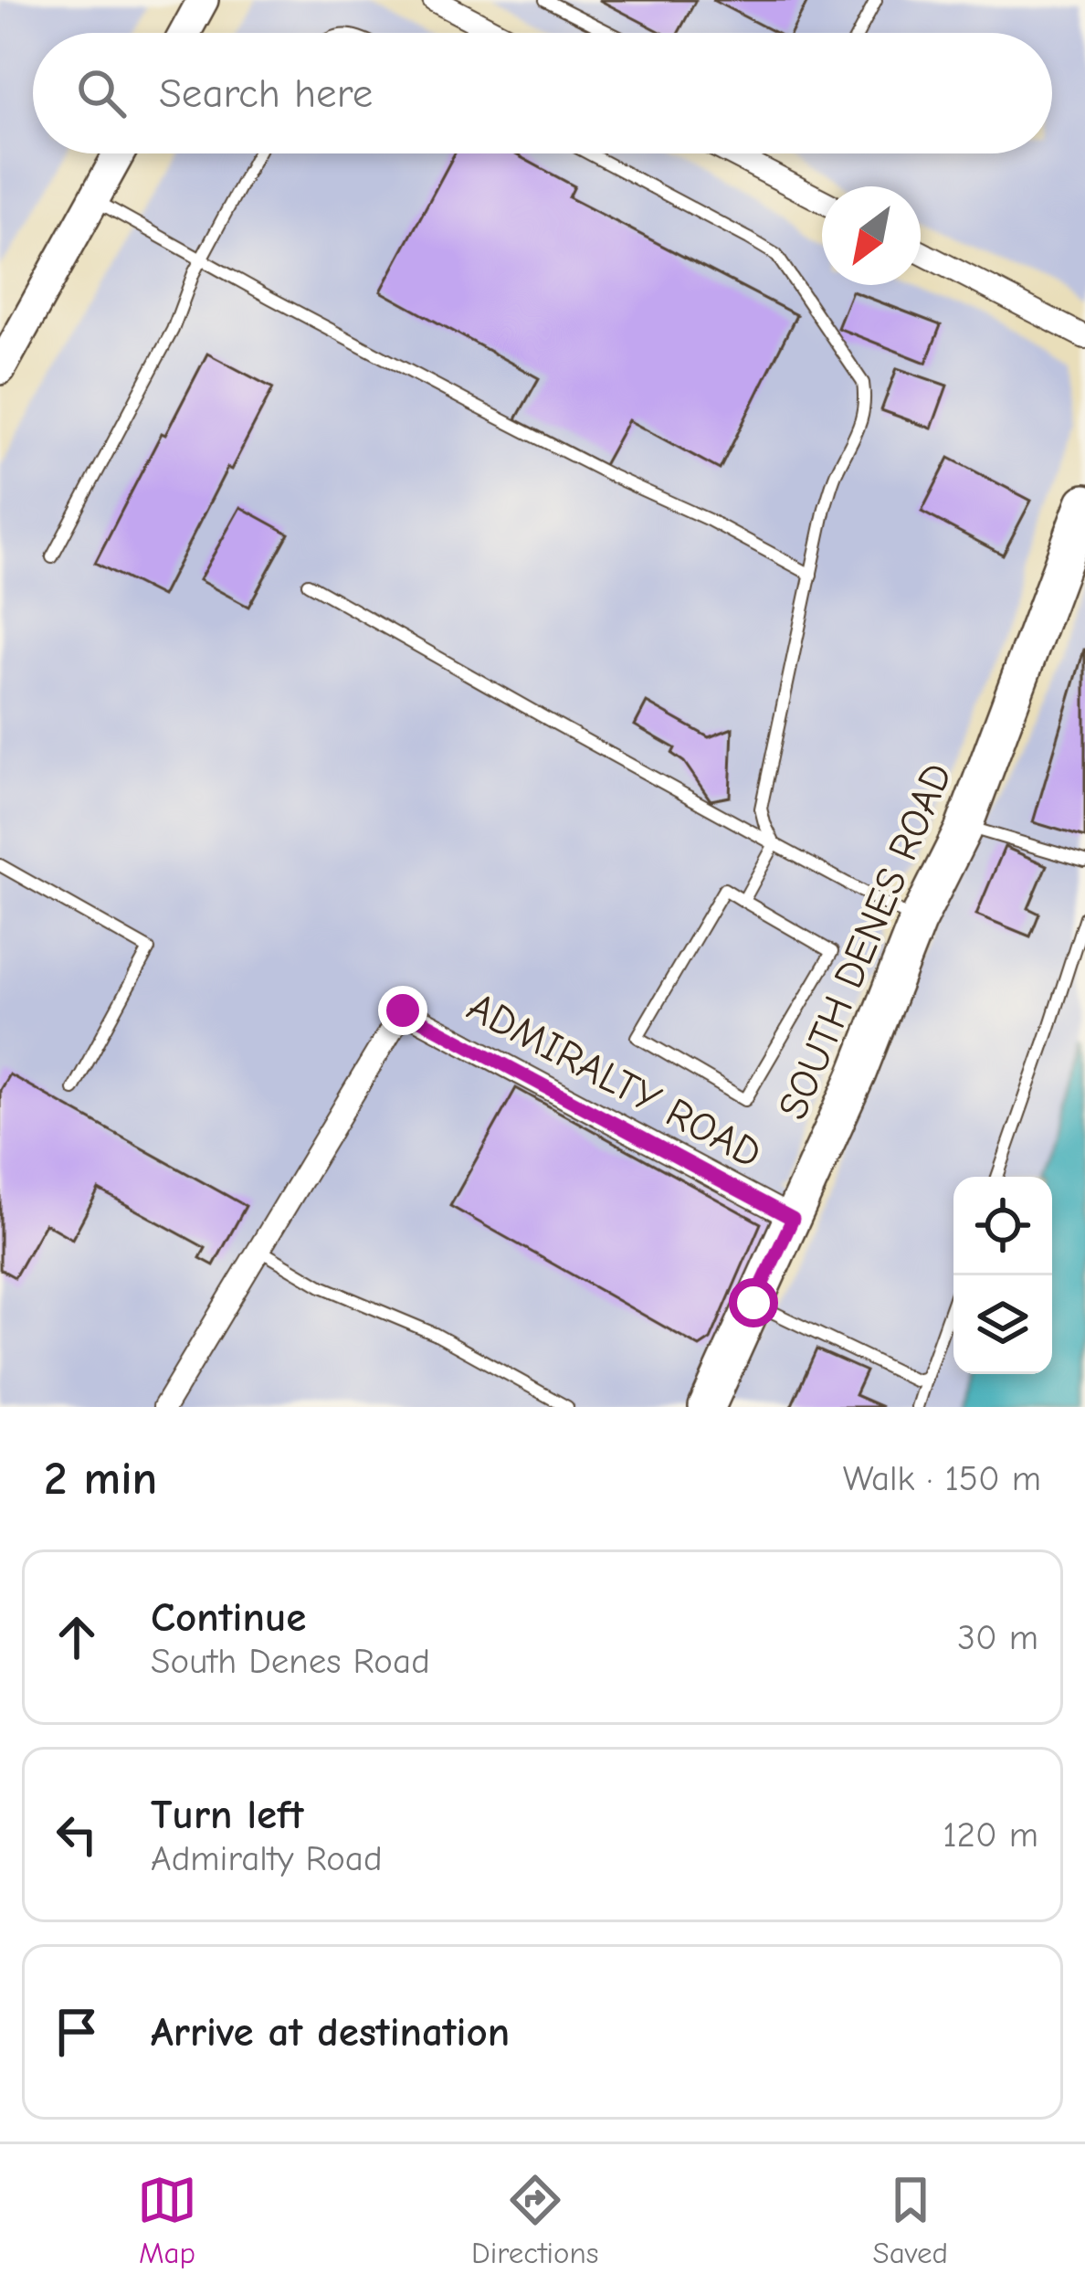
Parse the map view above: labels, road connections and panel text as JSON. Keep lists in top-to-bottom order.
{
  "streets": {
    "main road": ["SOUTH DENES ROAD"],
    "street": ["ADMIRALTY ROAD"]
  },
  "crossings": [
    ["SOUTH DENES ROAD", "ADMIRALTY ROAD"]
  ],
  "north": "bottom left",
  "page": {
    "search": "Search here",
    "heading": ["2 min", "Walk · 150 m"],
    "list": [
      ["Continue", "South Denes Road", "30 m"],
      ["Turn left", "Admiralty Road", "120 m"],
      "Arrive at destination"
    ],
    "nav": ["Map", "Directions", "Saved"]
  }
}
